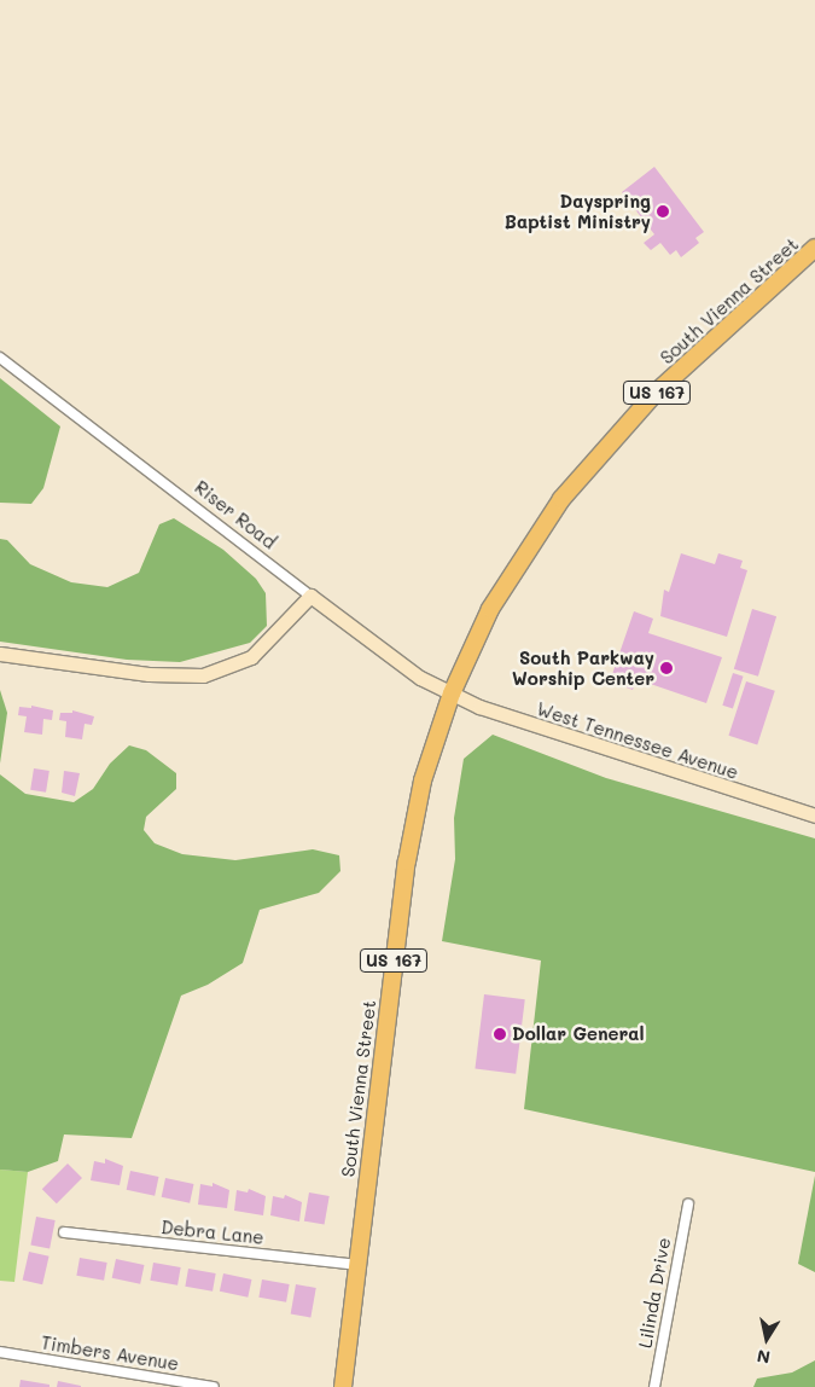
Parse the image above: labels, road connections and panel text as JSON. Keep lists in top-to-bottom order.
{
  "streets": {
    "highway": ["South Vienna Street", "US 167"],
    "main road": ["Riser Road", "West Tennessee Avenue"],
    "street": ["Debra Lane", "Lilinda Drive", "Timbers Avenue"]
  },
  "crossings": [
    ["South Vienna Street", "Riser Road"],
    ["South Vienna Street", "West Tennessee Avenue"],
    ["South Vienna Street", "Debra Lane"],
    ["Riser Road", "West Tennessee Avenue"]
  ],
  "places": ["Dayspring Baptist Ministry", "South Parkway Worship Center", "Dollar General"],
  "north": "bottom"
}
